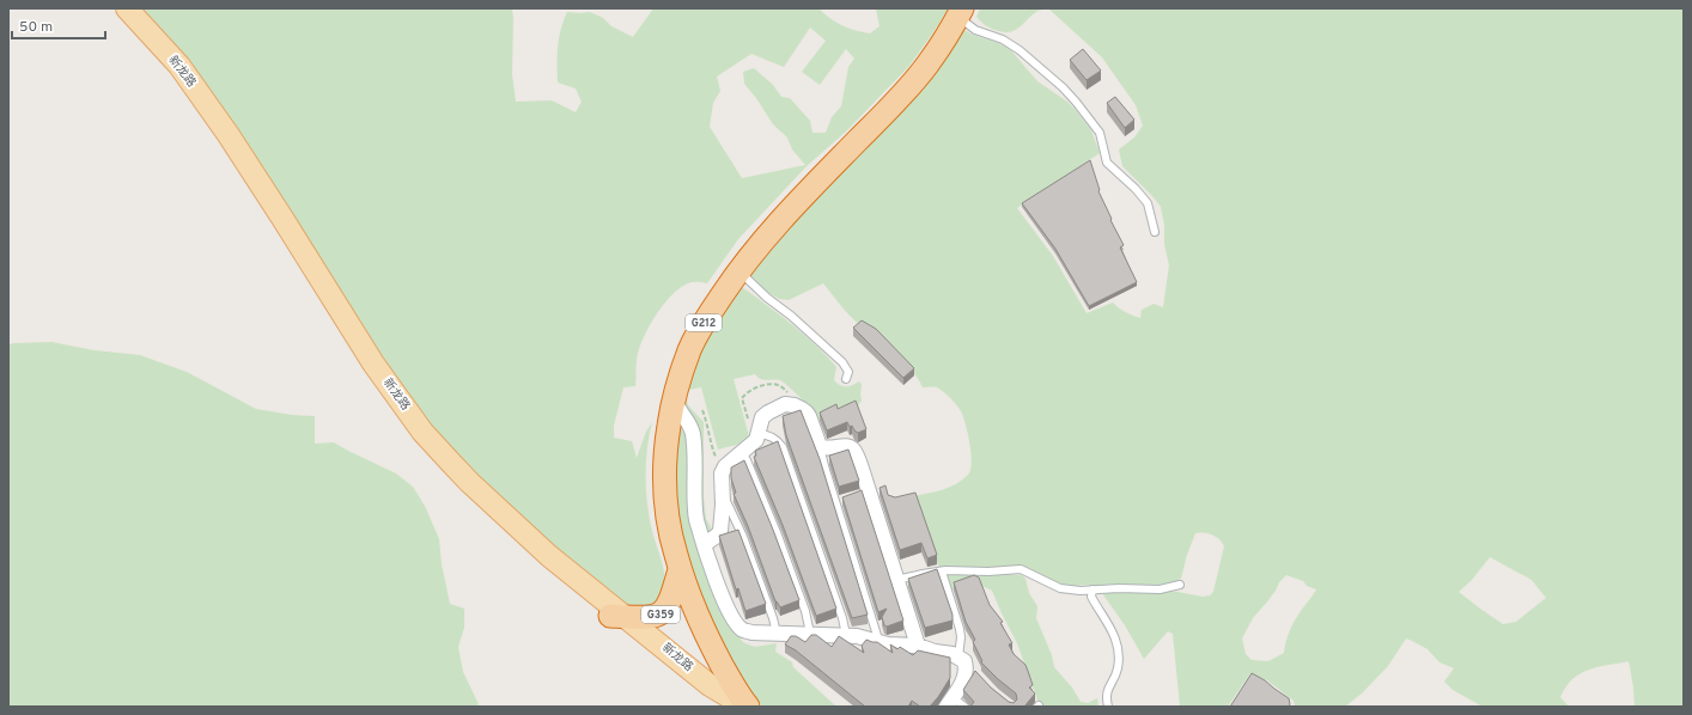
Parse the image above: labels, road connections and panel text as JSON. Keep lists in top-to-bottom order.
{
  "streets": {
    "highway": ["G212", "G359"],
    "main road": ["新龙路"]
  },
  "crossings": [
    ["新龙路", "G212"],
    ["新龙路", "G359"],
    ["G212", "G359"]
  ],
  "scale_bar": "50 m"
}
